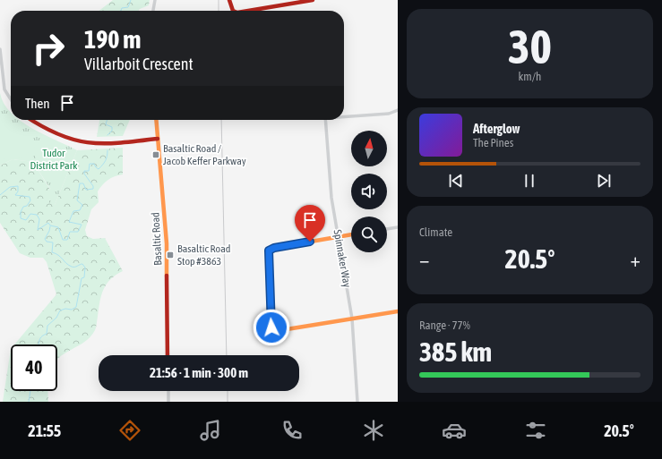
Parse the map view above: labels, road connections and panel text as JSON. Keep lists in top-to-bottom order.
{
  "streets": {
    "street": ["Basaltic Road", "Spinnaker Way"]
  },
  "parks": ["Tudor District Park"],
  "places": {
    "transit": ["Basaltic Road / Jacob Keffer Parkway", "Basaltic Road Stop #3863"]
  },
  "north": "top",
  "page": {
    "tile": [
      ["30", "km/h"],
      "Climate",
      ["Range · 77%", "385 km"]
    ],
    "turn": ["190 m", "Villarboit Crescent"],
    "then": "Then",
    "song": ["Afterglow", "The Pines"],
    "heat": ["−", "20.5°", "+"],
    "limit": "40",
    "trip": "21:56 · 1 min · 300 m",
    "tabs": ["21:55", "20.5°"]
  }
}
